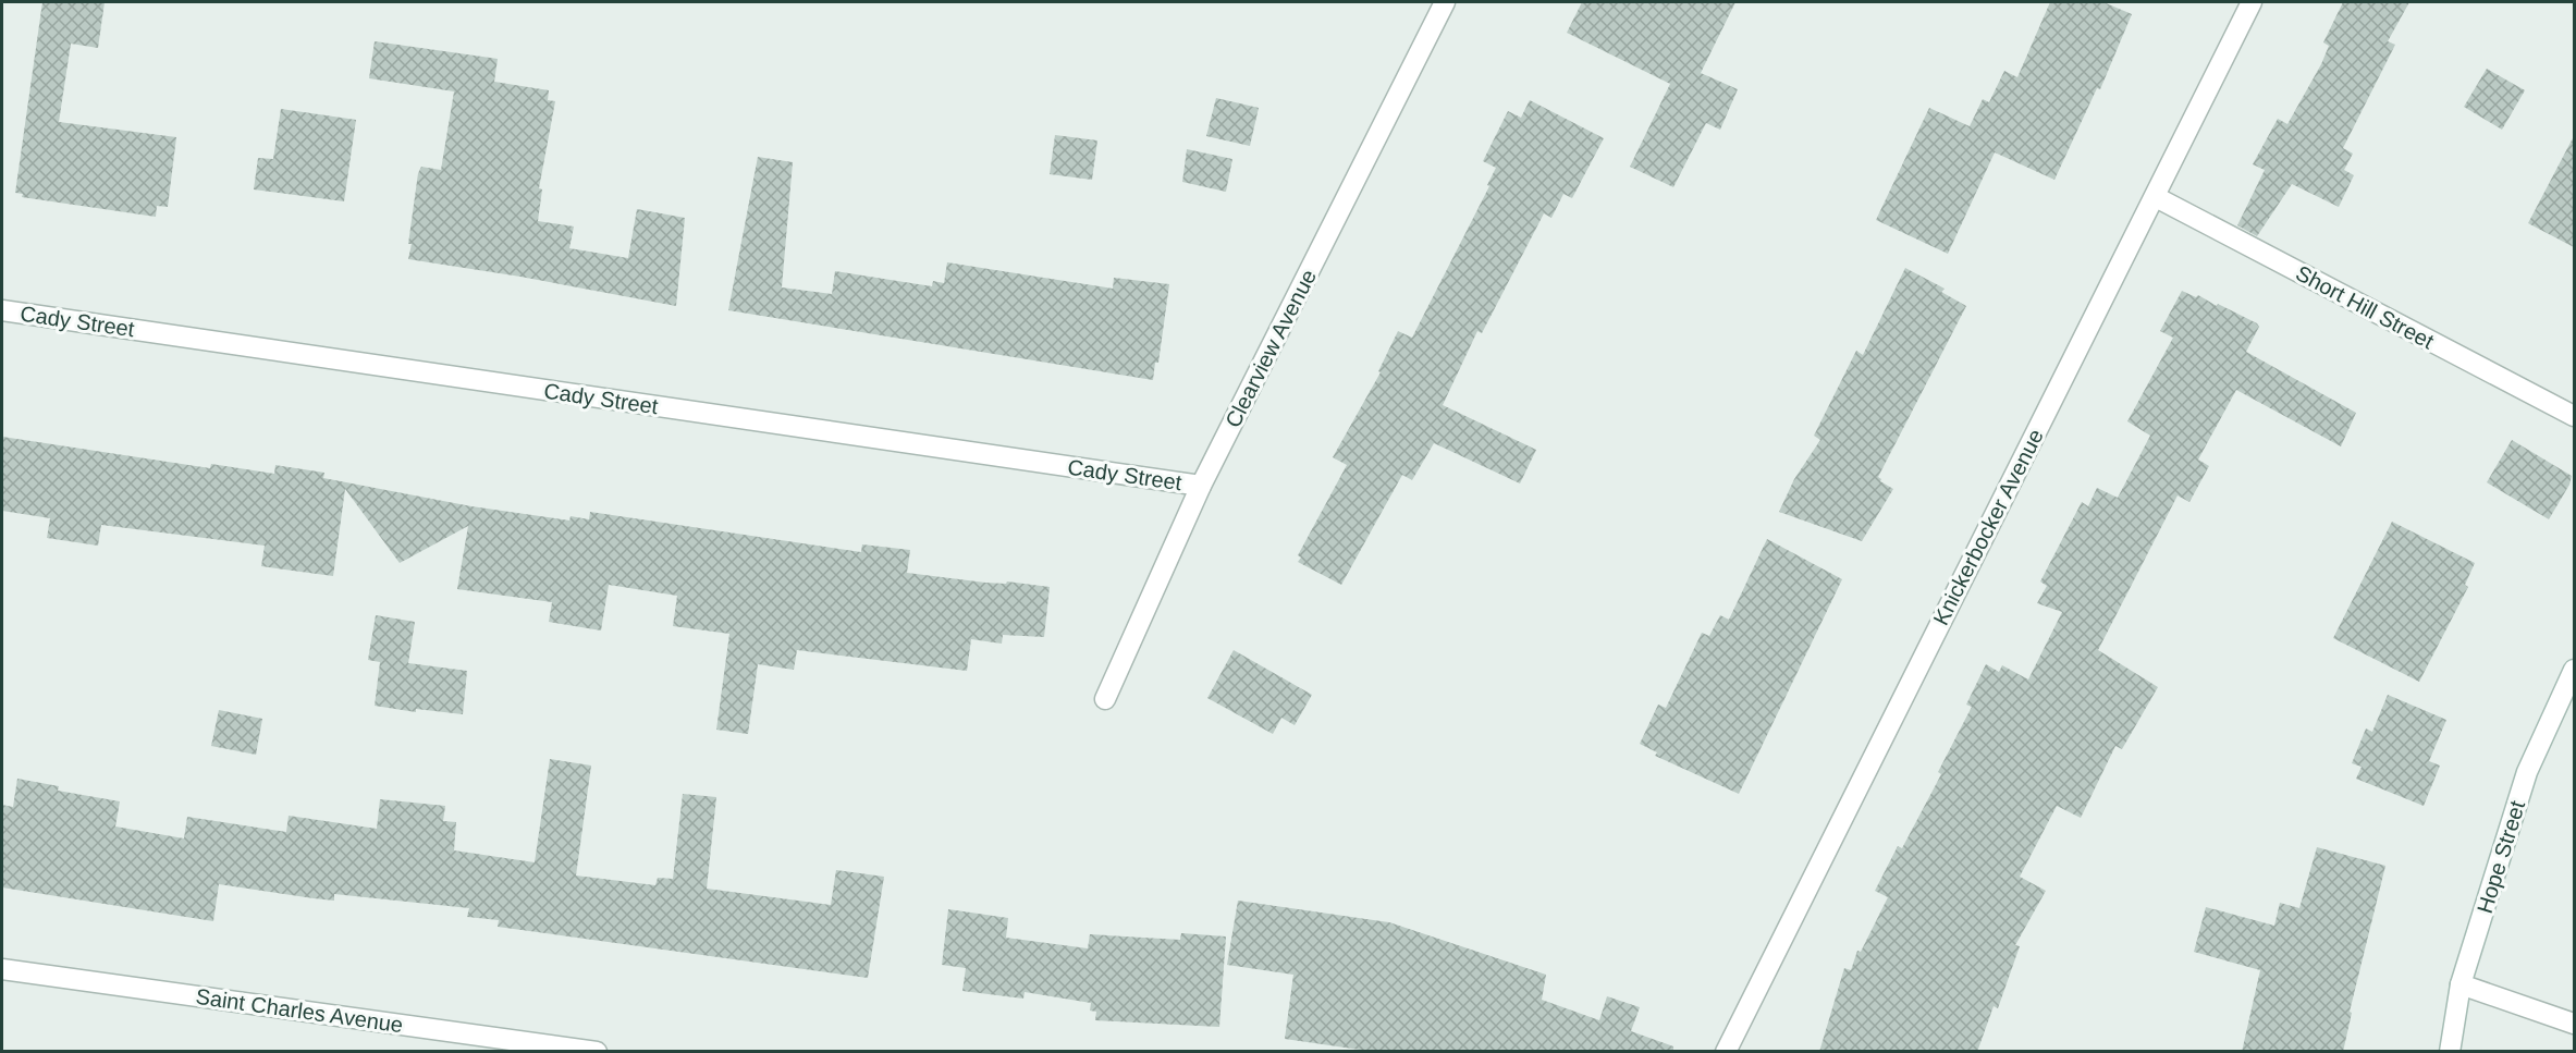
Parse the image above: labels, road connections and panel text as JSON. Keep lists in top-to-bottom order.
{
  "streets": {
    "street": [
      "Short Hill Street",
      "Cady Street",
      "Clearview Avenue",
      "Knickerbocker Avenue",
      "Hope Street",
      "Saint Charles Avenue"
    ]
  },
  "crossings": [
    ["Short Hill Street", "Knickerbocker Avenue"],
    ["Cady Street", "Clearview Avenue"]
  ]
}
